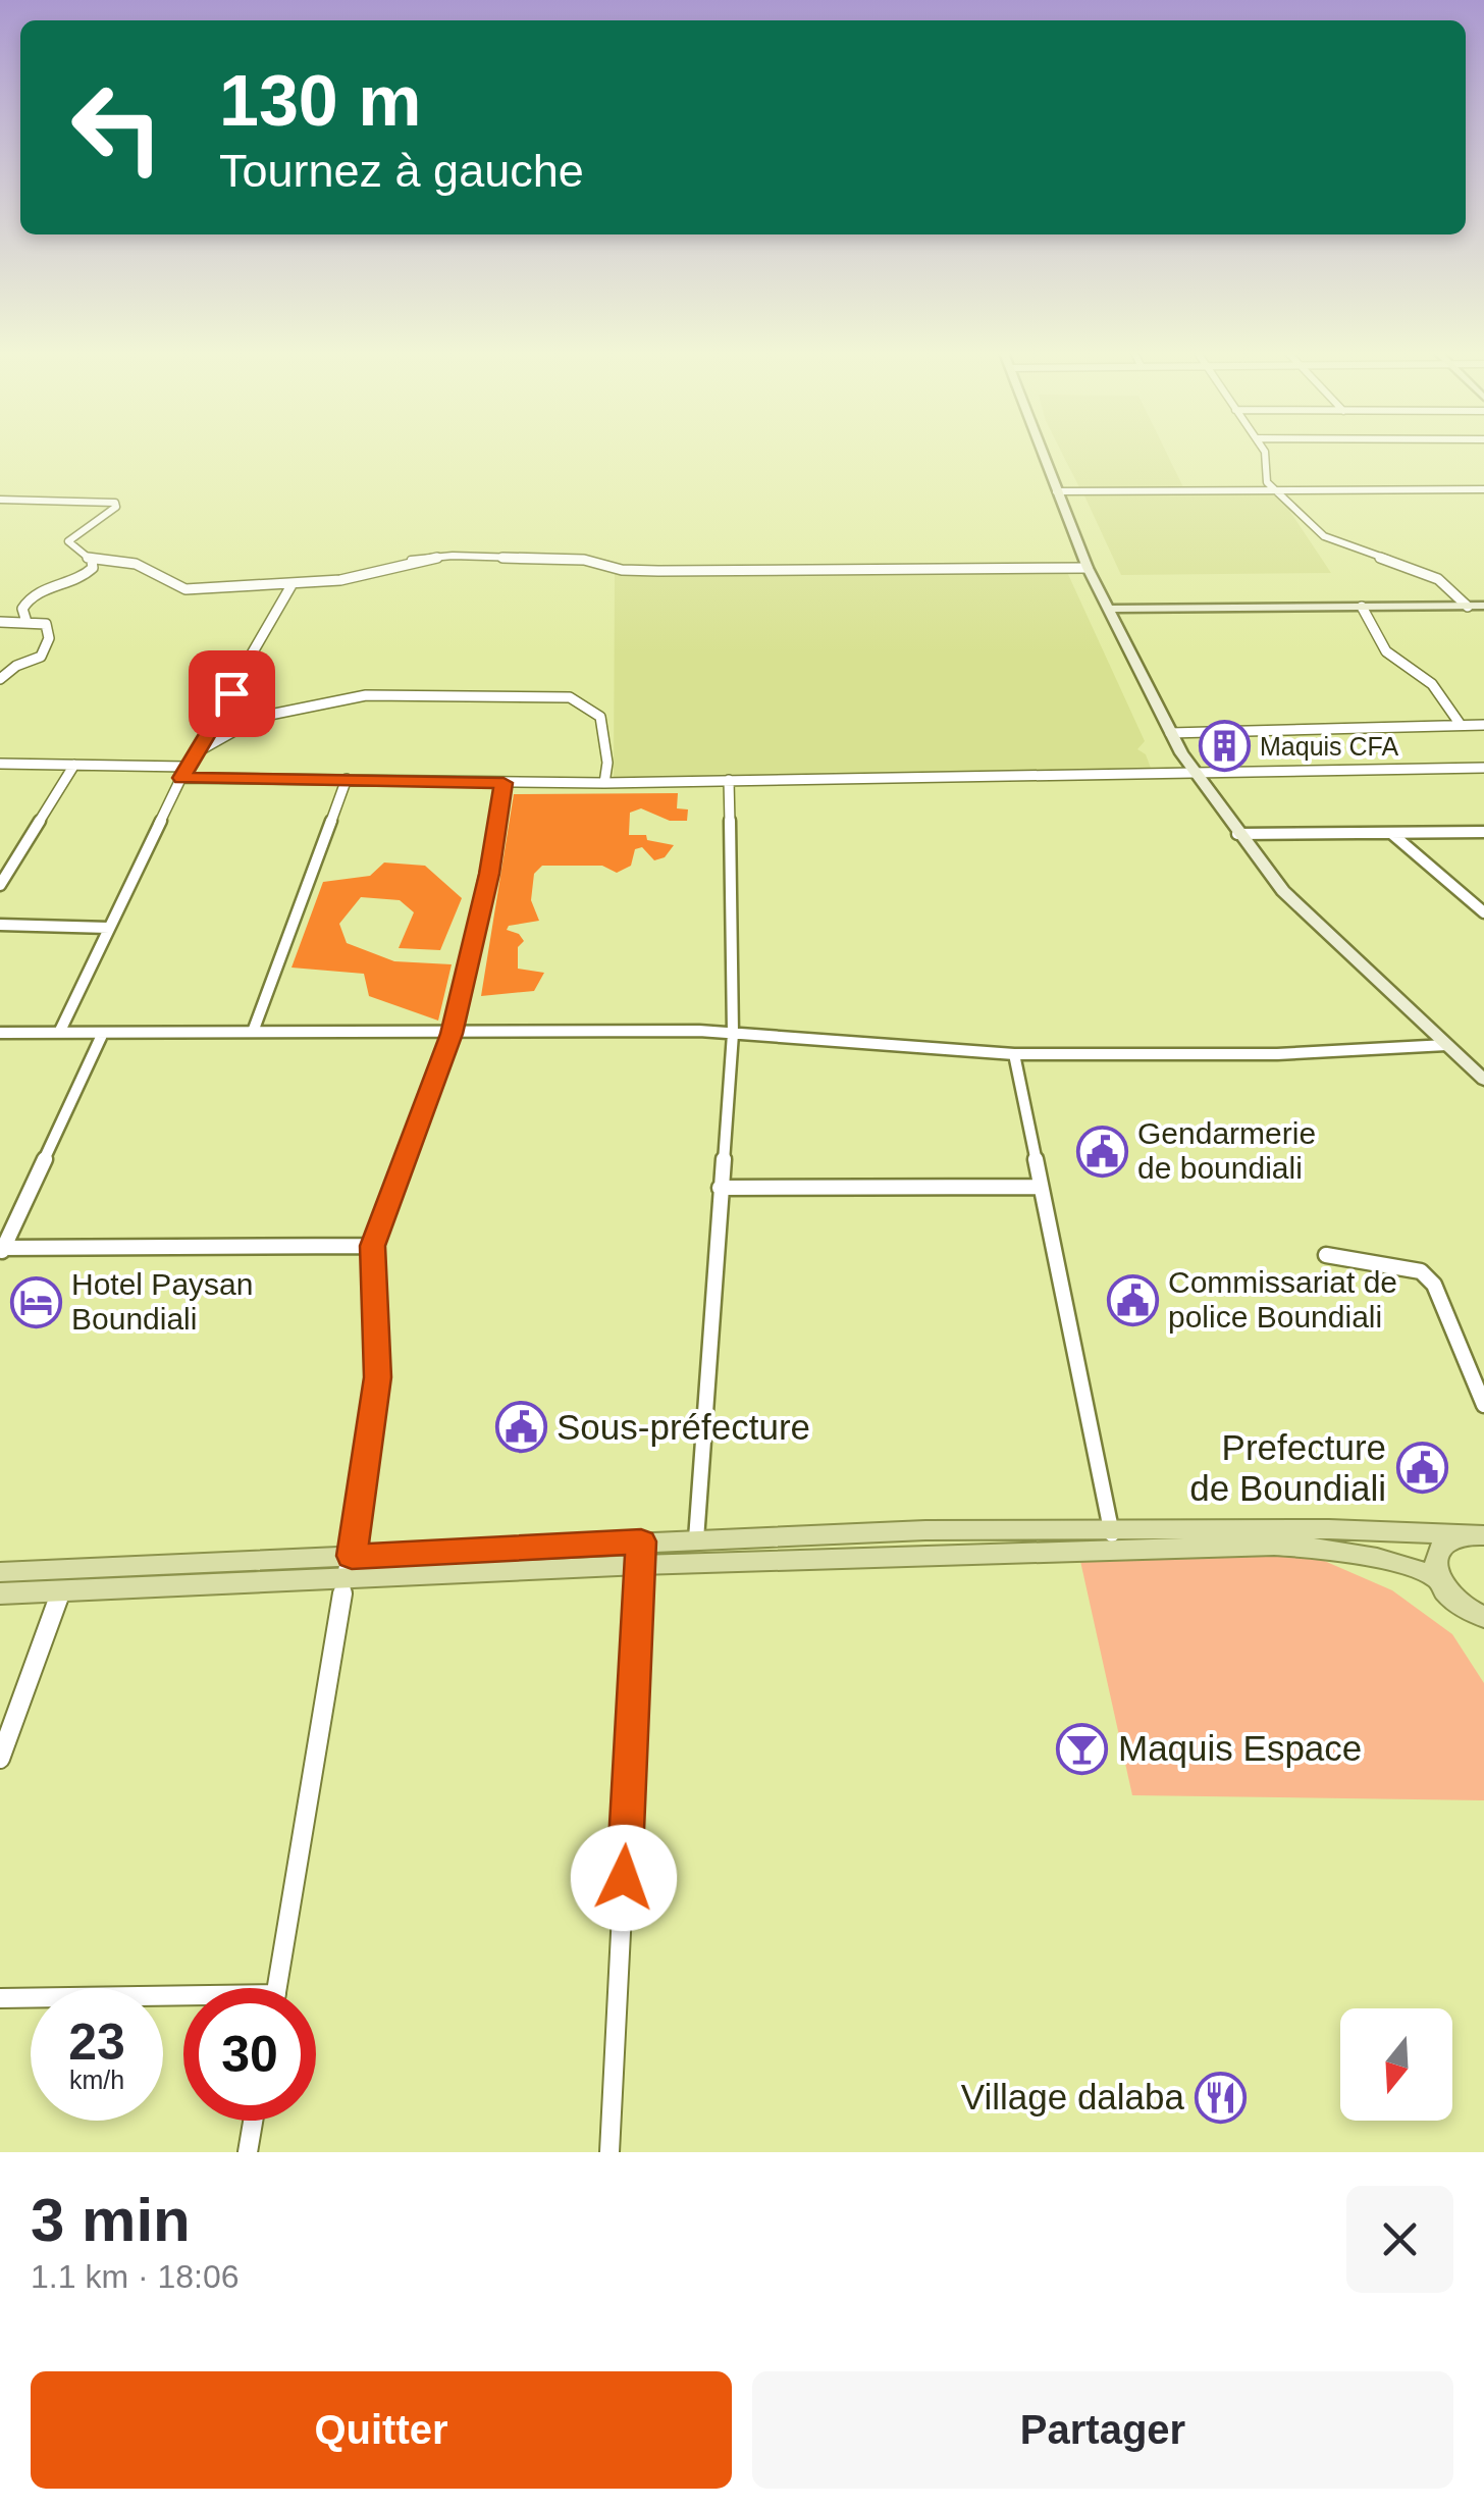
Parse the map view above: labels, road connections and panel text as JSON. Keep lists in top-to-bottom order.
{
  "places": {
    "building": ["Maquis CFA"],
    "public building": [
      "Gendarmerie de boundiali",
      "Commissariat de police Boundiali",
      "Sous-préfecture",
      "Prefecture de Boundiali"
    ],
    "hotel": ["Hotel Paysan Boundiali"],
    "bar": ["Maquis Espace"],
    "restaurant": ["Village dalaba"]
  },
  "north": "bottom",
  "page": {
    "turn": ["130 m", "Tournez à gauche"],
    "speed": "23 km/h",
    "limit": "30",
    "heading": ["3 min", "1.1 km · 18:06"],
    "buttons": ["Quitter", "Partager"]
  }
}
